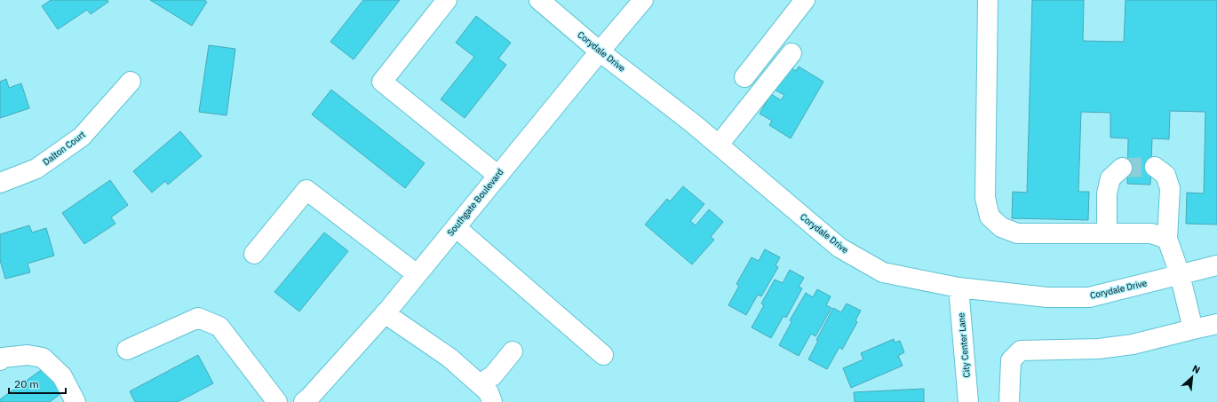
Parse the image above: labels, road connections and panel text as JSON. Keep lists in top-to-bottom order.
{
  "streets": {
    "street": [
      "Corydale Drive",
      "Dalton Court",
      "Southgate Boulevard",
      "City Center Lane"
    ]
  },
  "crossings": [
    ["Corydale Drive", "Southgate Boulevard"],
    ["Corydale Drive", "City Center Lane"]
  ],
  "scale_bar": "20 m",
  "north": "top right"
}
